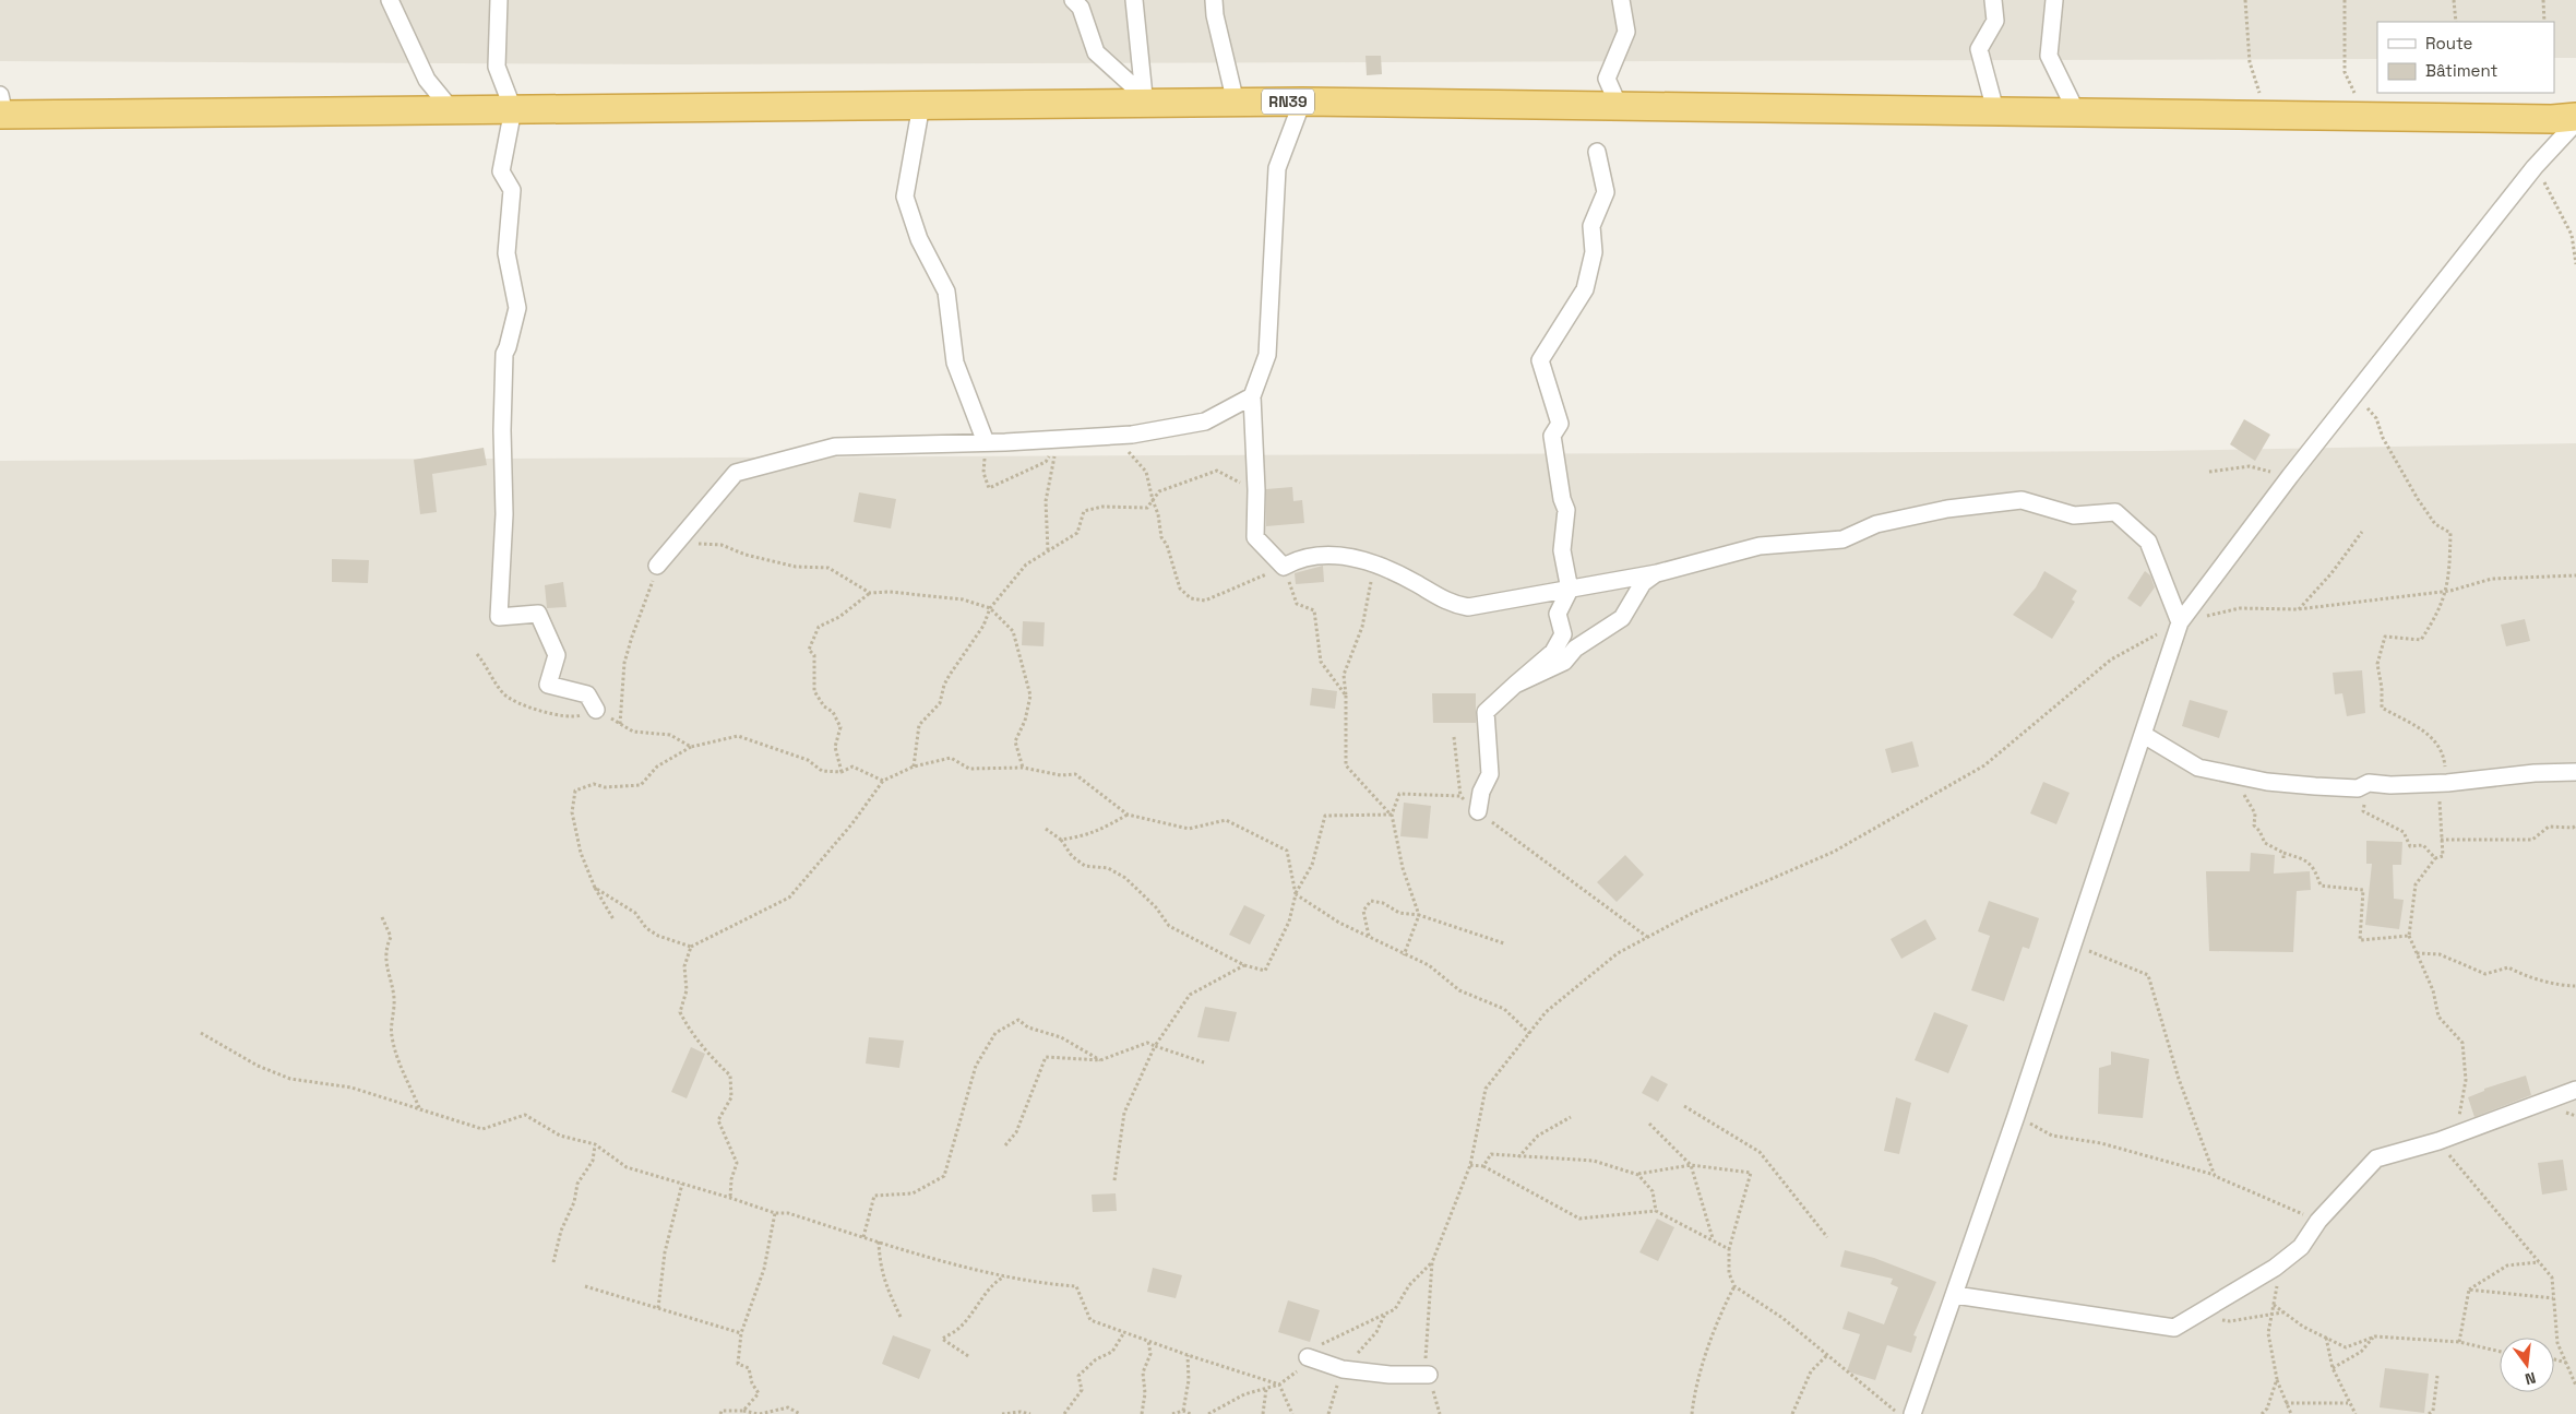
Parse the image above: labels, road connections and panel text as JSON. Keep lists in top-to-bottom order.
{
  "streets": {
    "highway": ["RN39"]
  },
  "legend": ["Route", "Bâtiment"],
  "north": "bottom"
}
